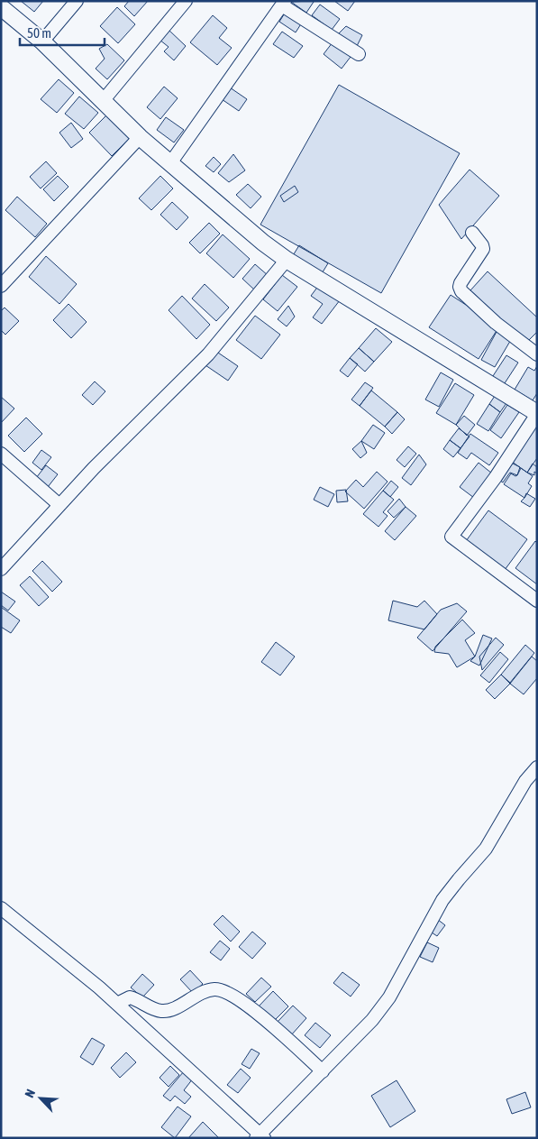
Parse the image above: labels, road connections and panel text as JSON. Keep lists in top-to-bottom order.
{
  "scale_bar": "50 m",
  "north": "top left"
}
